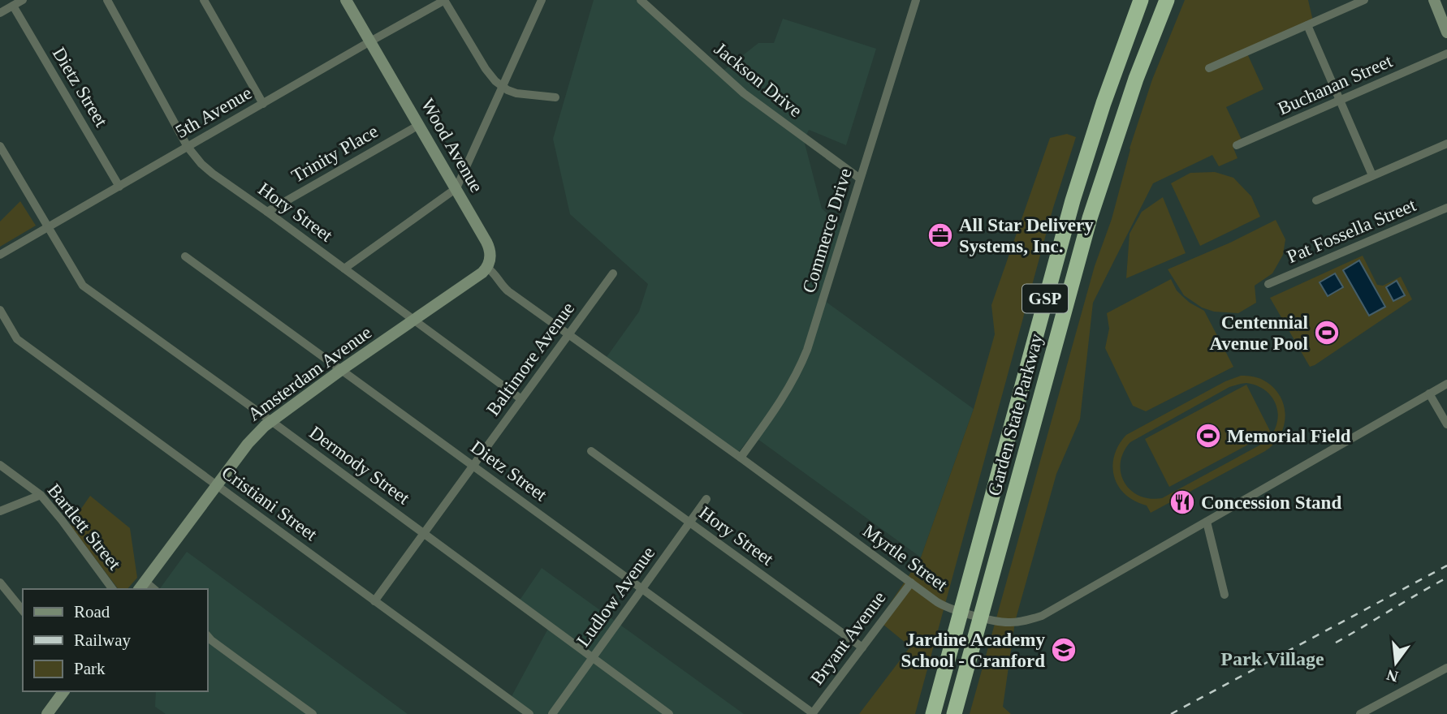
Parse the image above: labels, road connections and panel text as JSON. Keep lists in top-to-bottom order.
{
  "streets": {
    "highway": ["GSP", "Garden State Parkway"],
    "main road": ["Wood Avenue", "Amsterdam Avenue"],
    "street": [
      "Jackson Drive",
      "Buchanan Street",
      "Dietz Street",
      "5th Avenue",
      "Trinity Place",
      "Hory Street",
      "Commerce Drive",
      "Pat Fossella Street",
      "Baltimore Avenue",
      "Dermody Street",
      "Cristiani Street",
      "Bartlett Street",
      "Myrtle Street",
      "Ludlow Avenue",
      "Bryant Avenue"
    ]
  },
  "crossings": [
    ["Jackson Drive", "Commerce Drive"],
    ["Dietz Street", "5th Avenue"],
    ["Dietz Street", "Baltimore Avenue"],
    ["Dietz Street", "Amsterdam Avenue"],
    ["Dietz Street", "Ludlow Avenue"],
    ["Dietz Street", "Bryant Avenue"],
    ["5th Avenue", "Wood Avenue"],
    ["5th Avenue", "Hory Street"],
    ["5th Avenue", "Dermody Street"],
    ["Wood Avenue", "Trinity Place"],
    ["Wood Avenue", "Amsterdam Avenue"],
    ["Wood Avenue", "Myrtle Street"],
    ["Trinity Place", "Hory Street"],
    ["Hory Street", "Baltimore Avenue"],
    ["Hory Street", "Amsterdam Avenue"],
    ["Hory Street", "Ludlow Avenue"],
    ["Hory Street", "Bryant Avenue"],
    ["Commerce Drive", "Myrtle Street"],
    ["Baltimore Avenue", "Dermody Street"],
    ["Baltimore Avenue", "Cristiani Street"],
    ["Baltimore Avenue", "Myrtle Street"],
    ["Amsterdam Avenue", "Dermody Street"],
    ["Amsterdam Avenue", "Cristiani Street"],
    ["Amsterdam Avenue", "Myrtle Street"],
    ["Dermody Street", "Ludlow Avenue"],
    ["Myrtle Street", "Bryant Avenue"]
  ],
  "districts": ["Park Village"],
  "places": {
    "office": ["All Star Delivery Systems, Inc."],
    "sports": ["Centennial Avenue Pool", "Memorial Field"],
    "restaurant": ["Concession Stand"],
    "school or university": ["Jardine Academy School - Cranford"]
  },
  "legend": ["Road", "Railway", "Park"],
  "north": "bottom"
}
